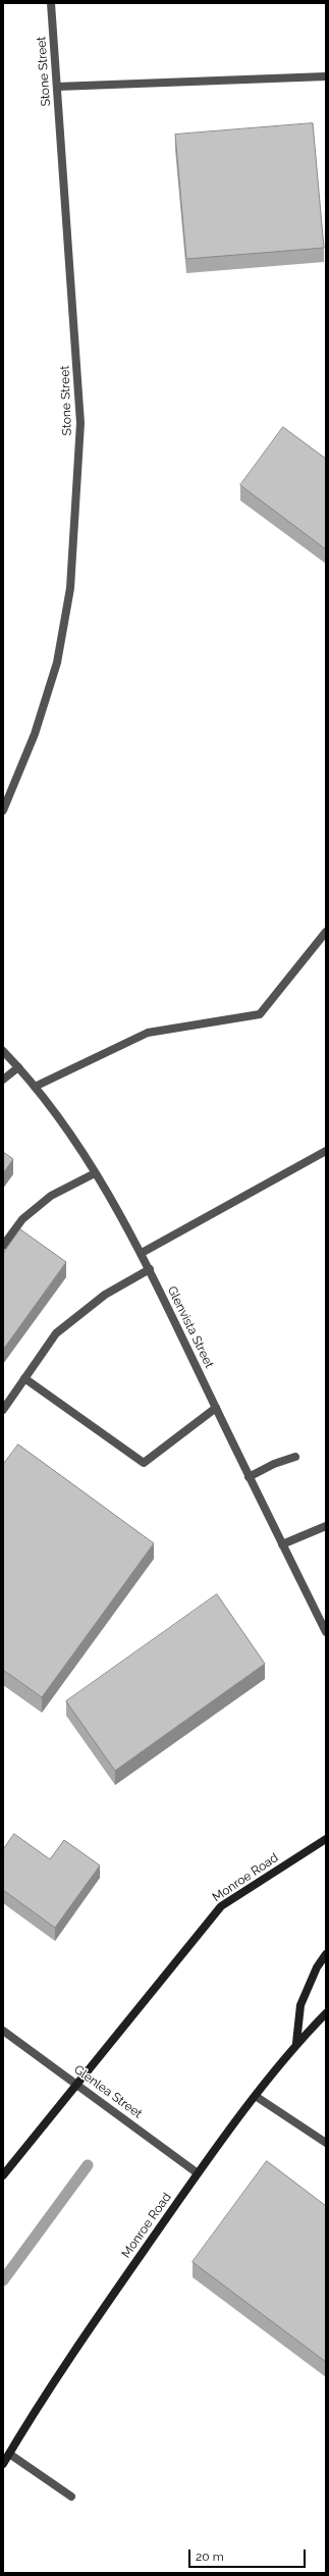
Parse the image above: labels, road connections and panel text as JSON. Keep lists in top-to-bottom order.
{
  "streets": {
    "main road": ["Monroe Road"],
    "street": ["Stone Street", "Glenvista Street", "Glenlea Street"]
  },
  "crossings": [
    ["Monroe Road", "Glenlea Street"]
  ],
  "scale_bar": "20 m"
}
